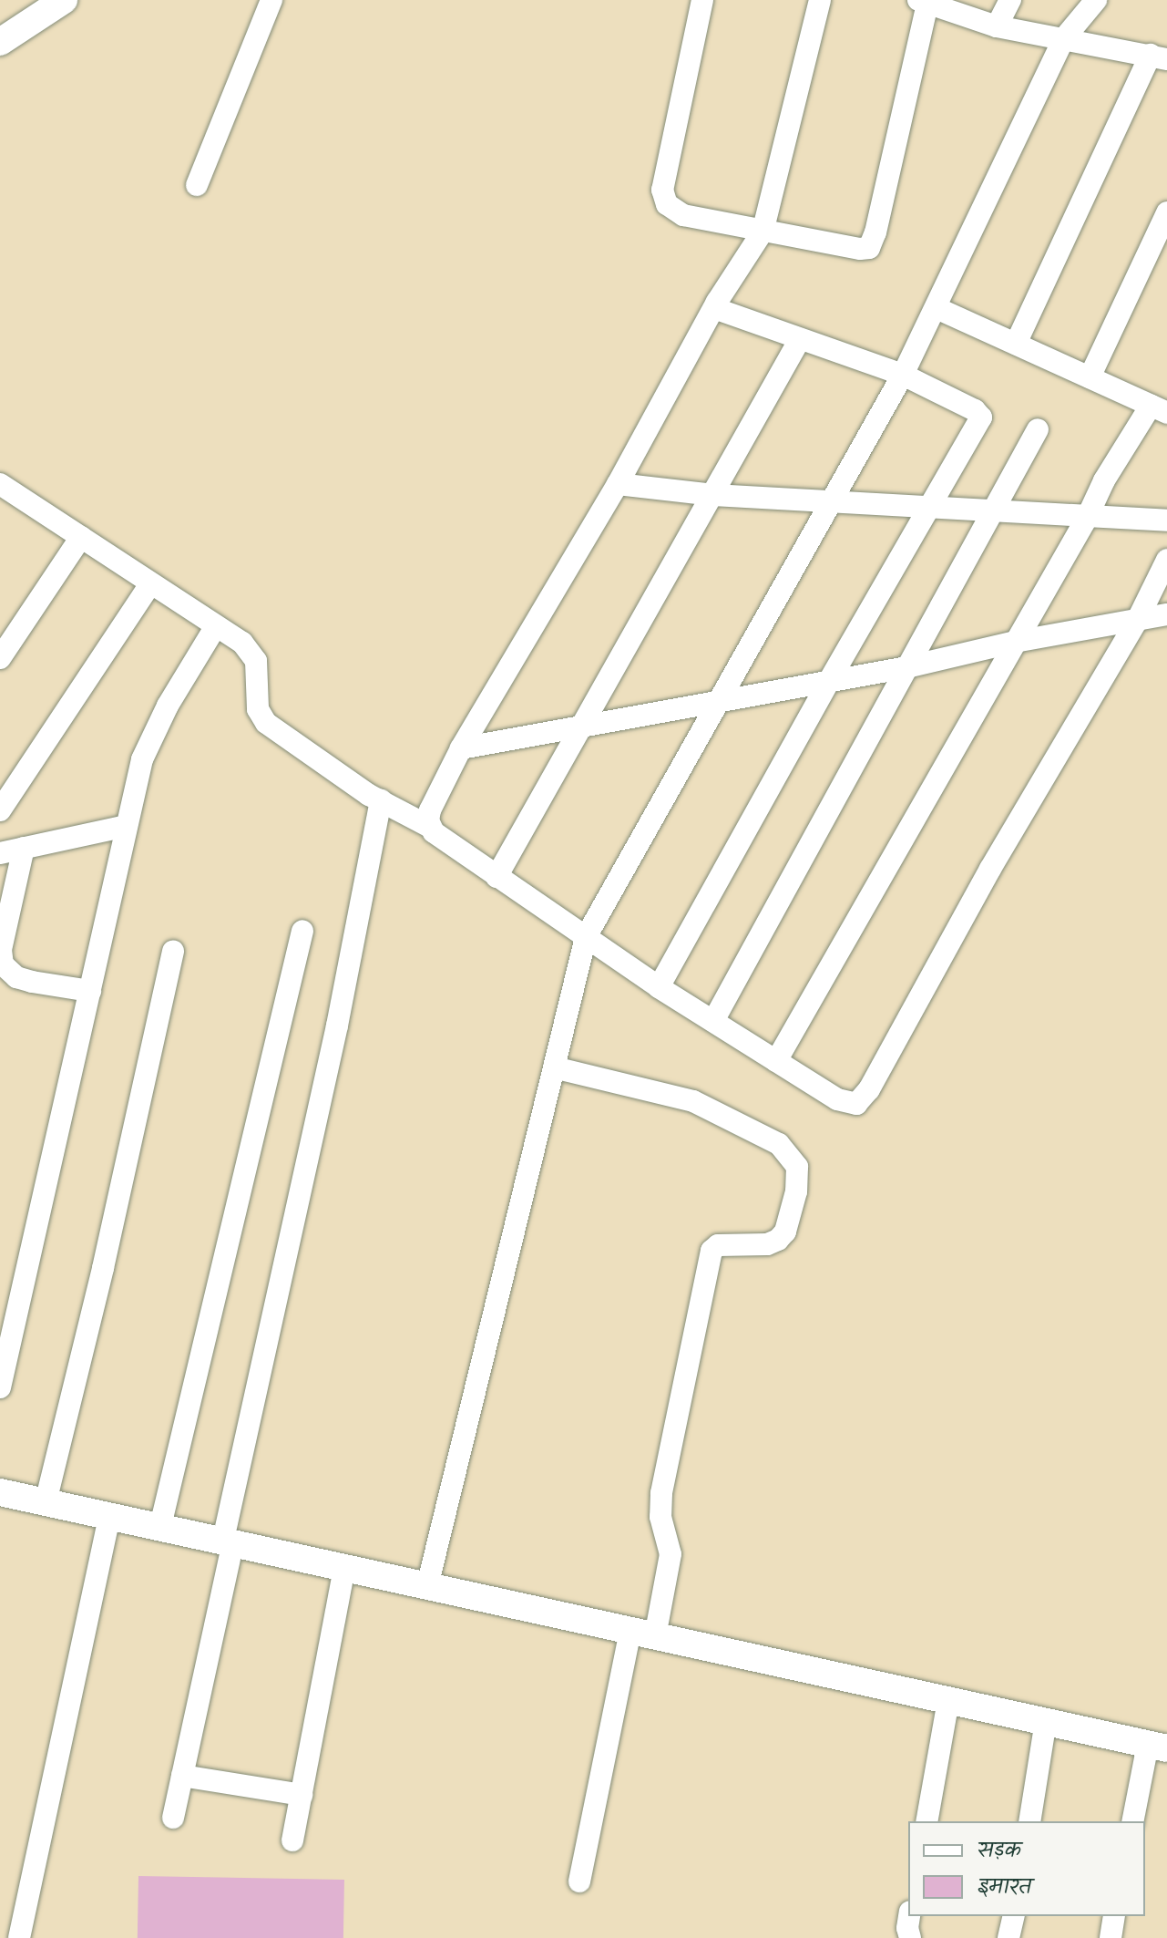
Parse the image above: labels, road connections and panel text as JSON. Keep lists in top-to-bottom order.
{
  "legend": ["सड़क", "इमारत"]
}
